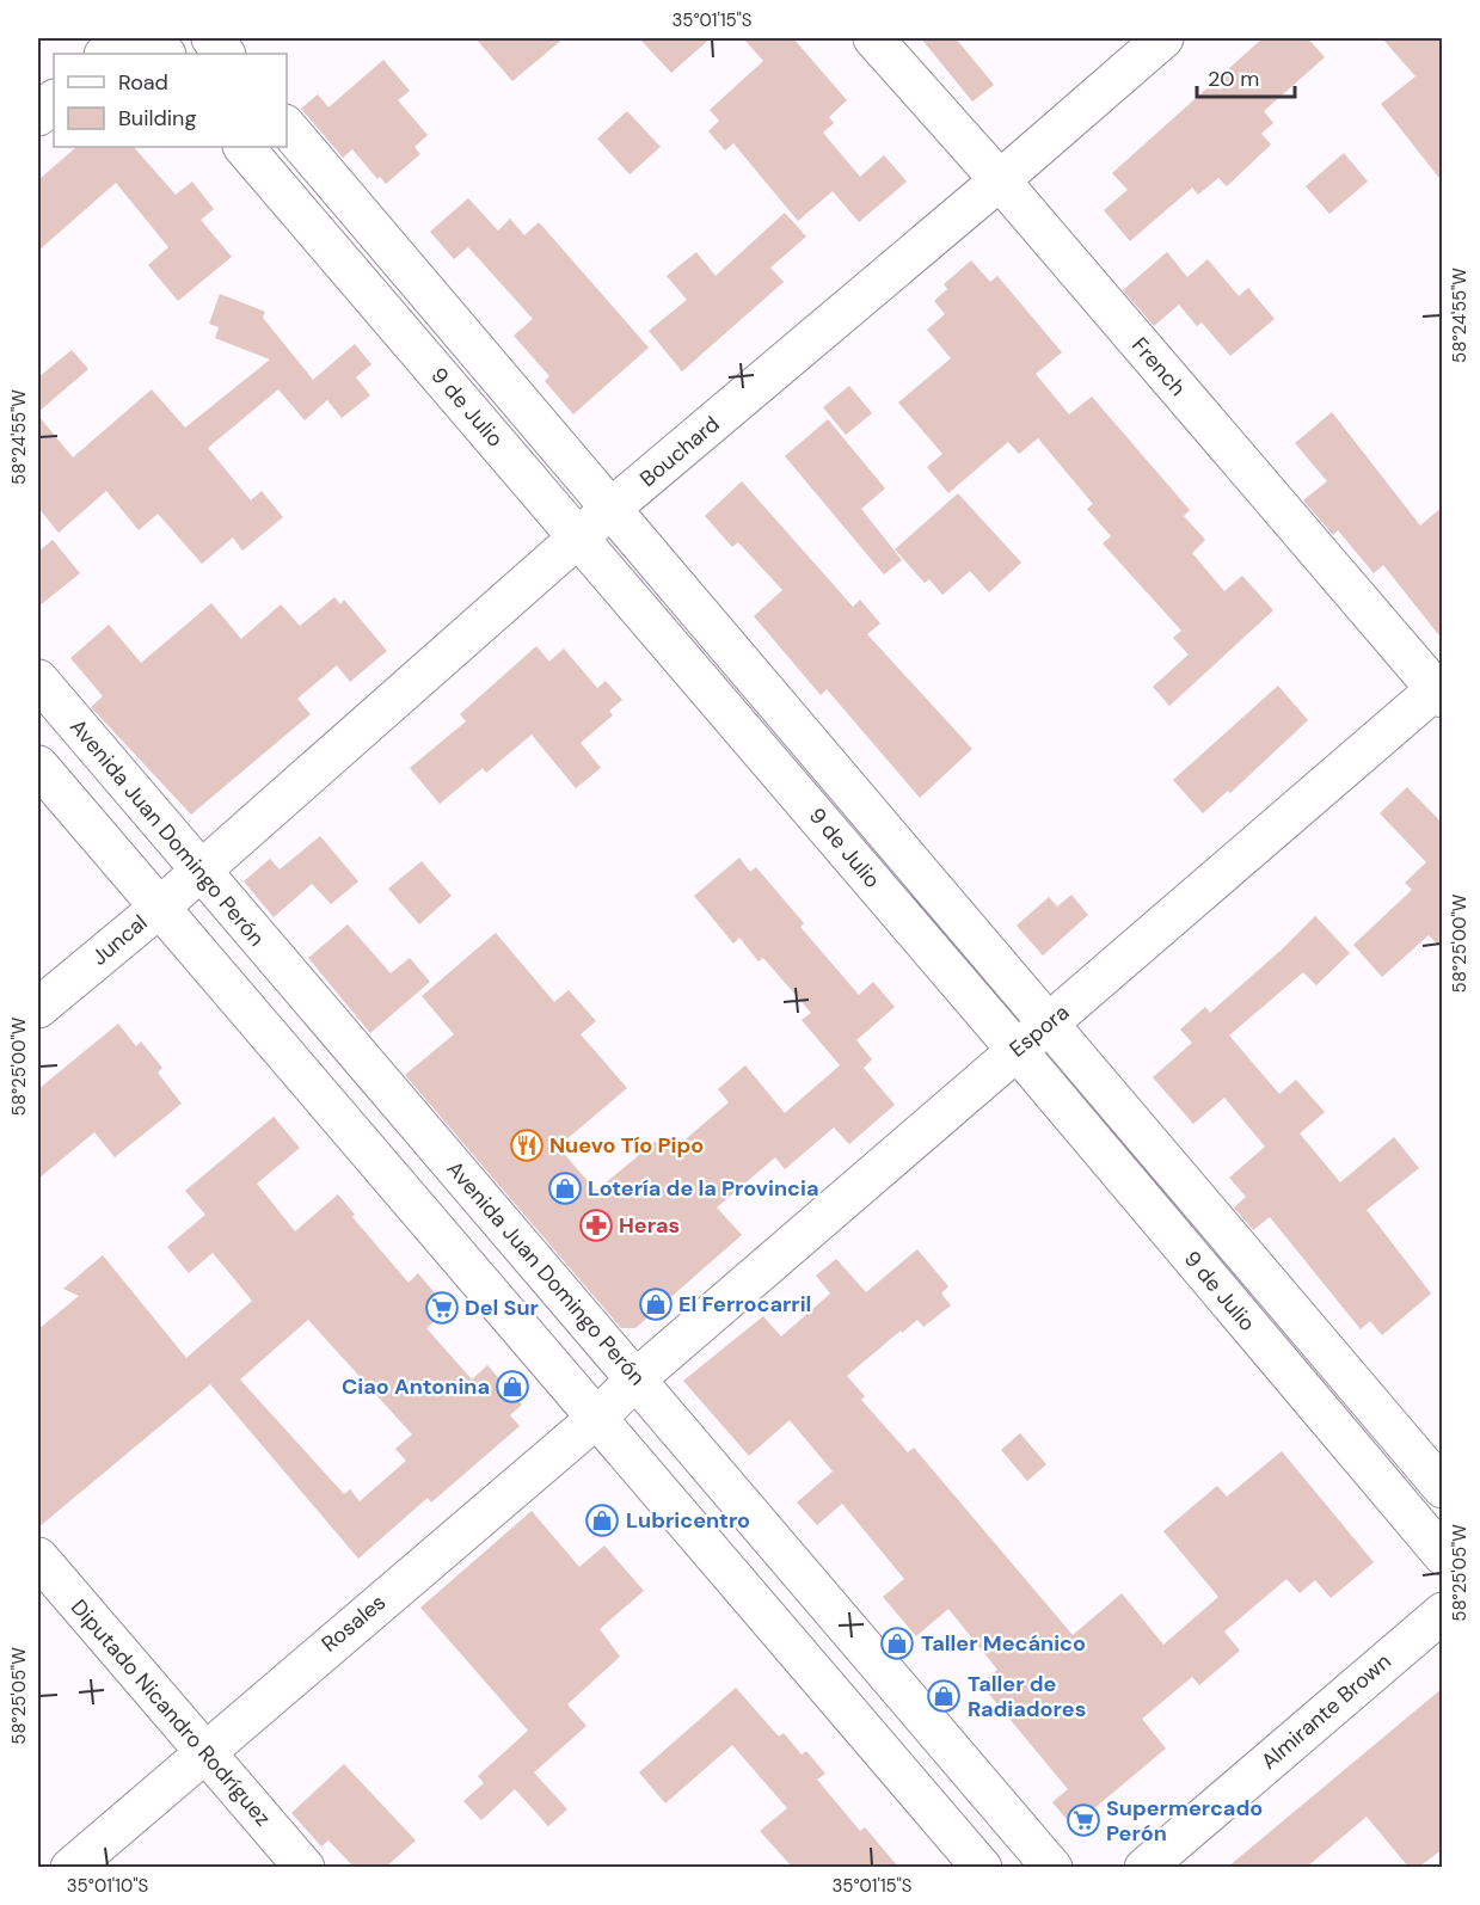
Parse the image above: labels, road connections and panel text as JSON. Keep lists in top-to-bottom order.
{
  "streets": {
    "street": [
      "French",
      "9 de Julio",
      "Bouchard",
      "Avenida Juan Domingo Perón",
      "Juncal",
      "Espora",
      "Rosales",
      "Almirante Brown",
      "Diputado Nicandro Rodríguez"
    ]
  },
  "crossings": [
    ["French", "Bouchard"],
    ["French", "Espora"],
    ["9 de Julio", "Bouchard"],
    ["9 de Julio", "Espora"],
    ["Bouchard", "Avenida Juan Domingo Perón"],
    ["Bouchard", "Juncal"],
    ["Avenida Juan Domingo Perón", "Juncal"],
    ["Avenida Juan Domingo Perón", "Espora"],
    ["Avenida Juan Domingo Perón", "Rosales"],
    ["Espora", "Rosales"],
    ["Rosales", "Diputado Nicandro Rodríguez"]
  ],
  "places": {
    "restaurant": ["Nuevo Tío Pipo"],
    "shop": [
      "Lotería de la Provincia",
      "El Ferrocarril",
      "Ciao Antonina",
      "Lubricentro",
      "Taller Mecánico",
      "Taller de Radiadores"
    ],
    "pharmacy": ["Heras"],
    "supermarket": ["Del Sur", "Supermercado Perón"]
  },
  "legend": ["Road", "Building"],
  "scale_bar": "20 m",
  "coordinates": [
    "35°01'15\"S",
    "58°24'55\"W",
    "58°25'00\"W",
    "58°25'05\"W",
    "35°01'10\"S"
  ]
}
